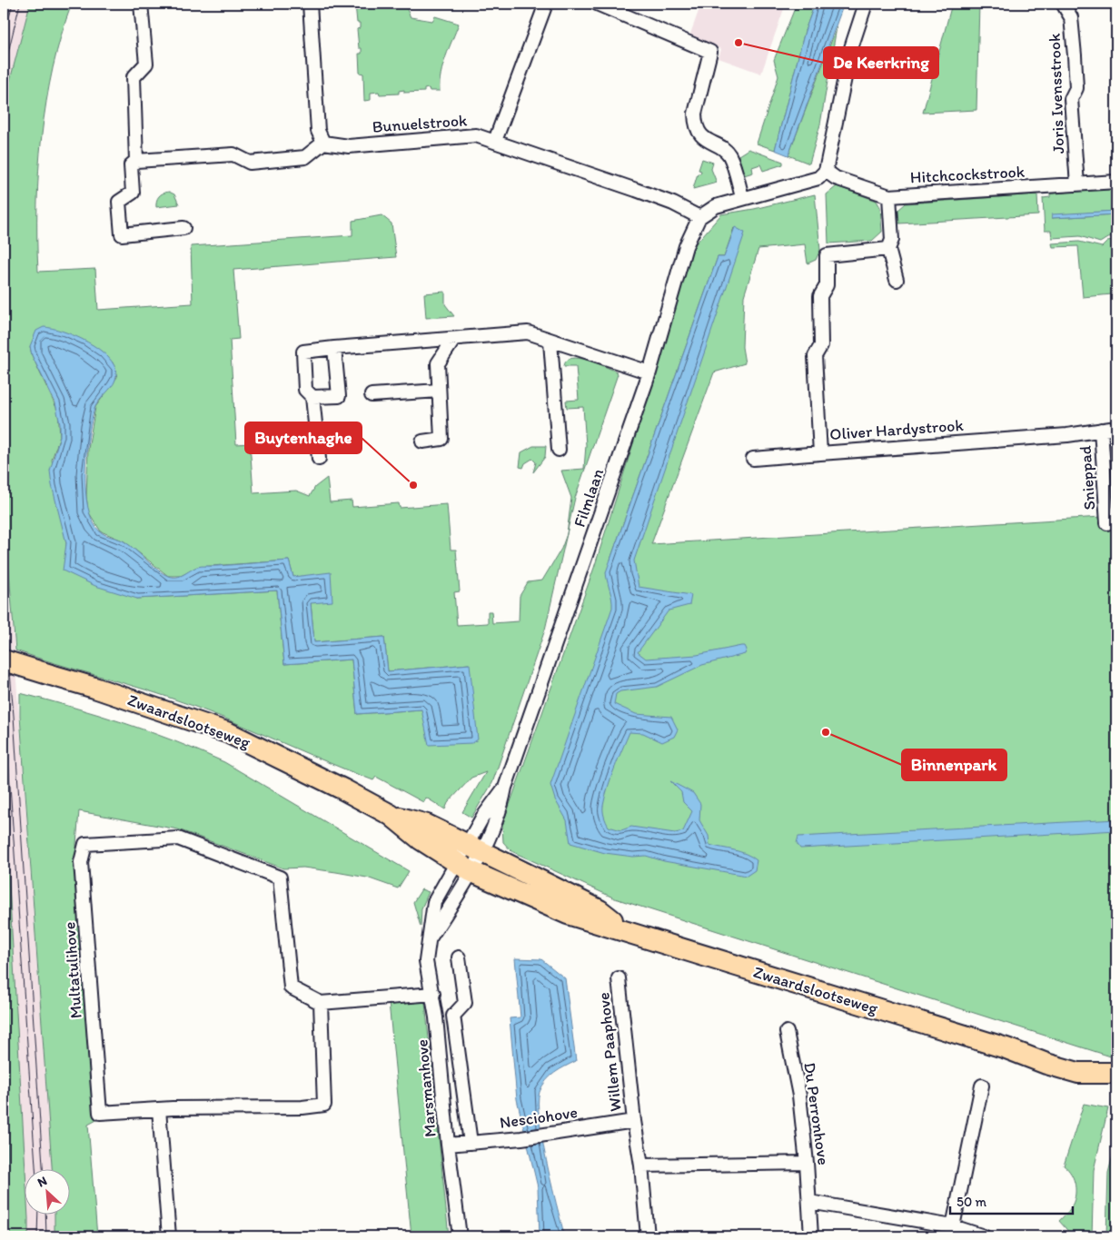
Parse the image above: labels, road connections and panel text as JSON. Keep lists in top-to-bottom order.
{
  "streets": {
    "main road": ["Zwaardslootseweg"],
    "street": [
      "Joris Ivensstrook",
      "Bunuelstrook",
      "Hitchcockstrook",
      "Oliver Hardystrook",
      "Snieppad",
      "Filmlaan",
      "Multatulihove",
      "Willem Paaphove",
      "Marsmanhove",
      "Du Perronhove",
      "Nesciohove"
    ]
  },
  "crossings": [
    ["Joris Ivensstrook", "Hitchcockstrook"],
    ["Bunuelstrook", "Filmlaan"],
    ["Oliver Hardystrook", "Snieppad"],
    ["Filmlaan", "Zwaardslootseweg"],
    ["Filmlaan", "Marsmanhove"],
    ["Zwaardslootseweg", "Marsmanhove"],
    ["Willem Paaphove", "Nesciohove"],
    ["Marsmanhove", "Nesciohove"]
  ],
  "places": ["De Keerkring", "Buytenhaghe", "Binnenpark"],
  "scale_bar": "50 m",
  "north": "top left"
}
